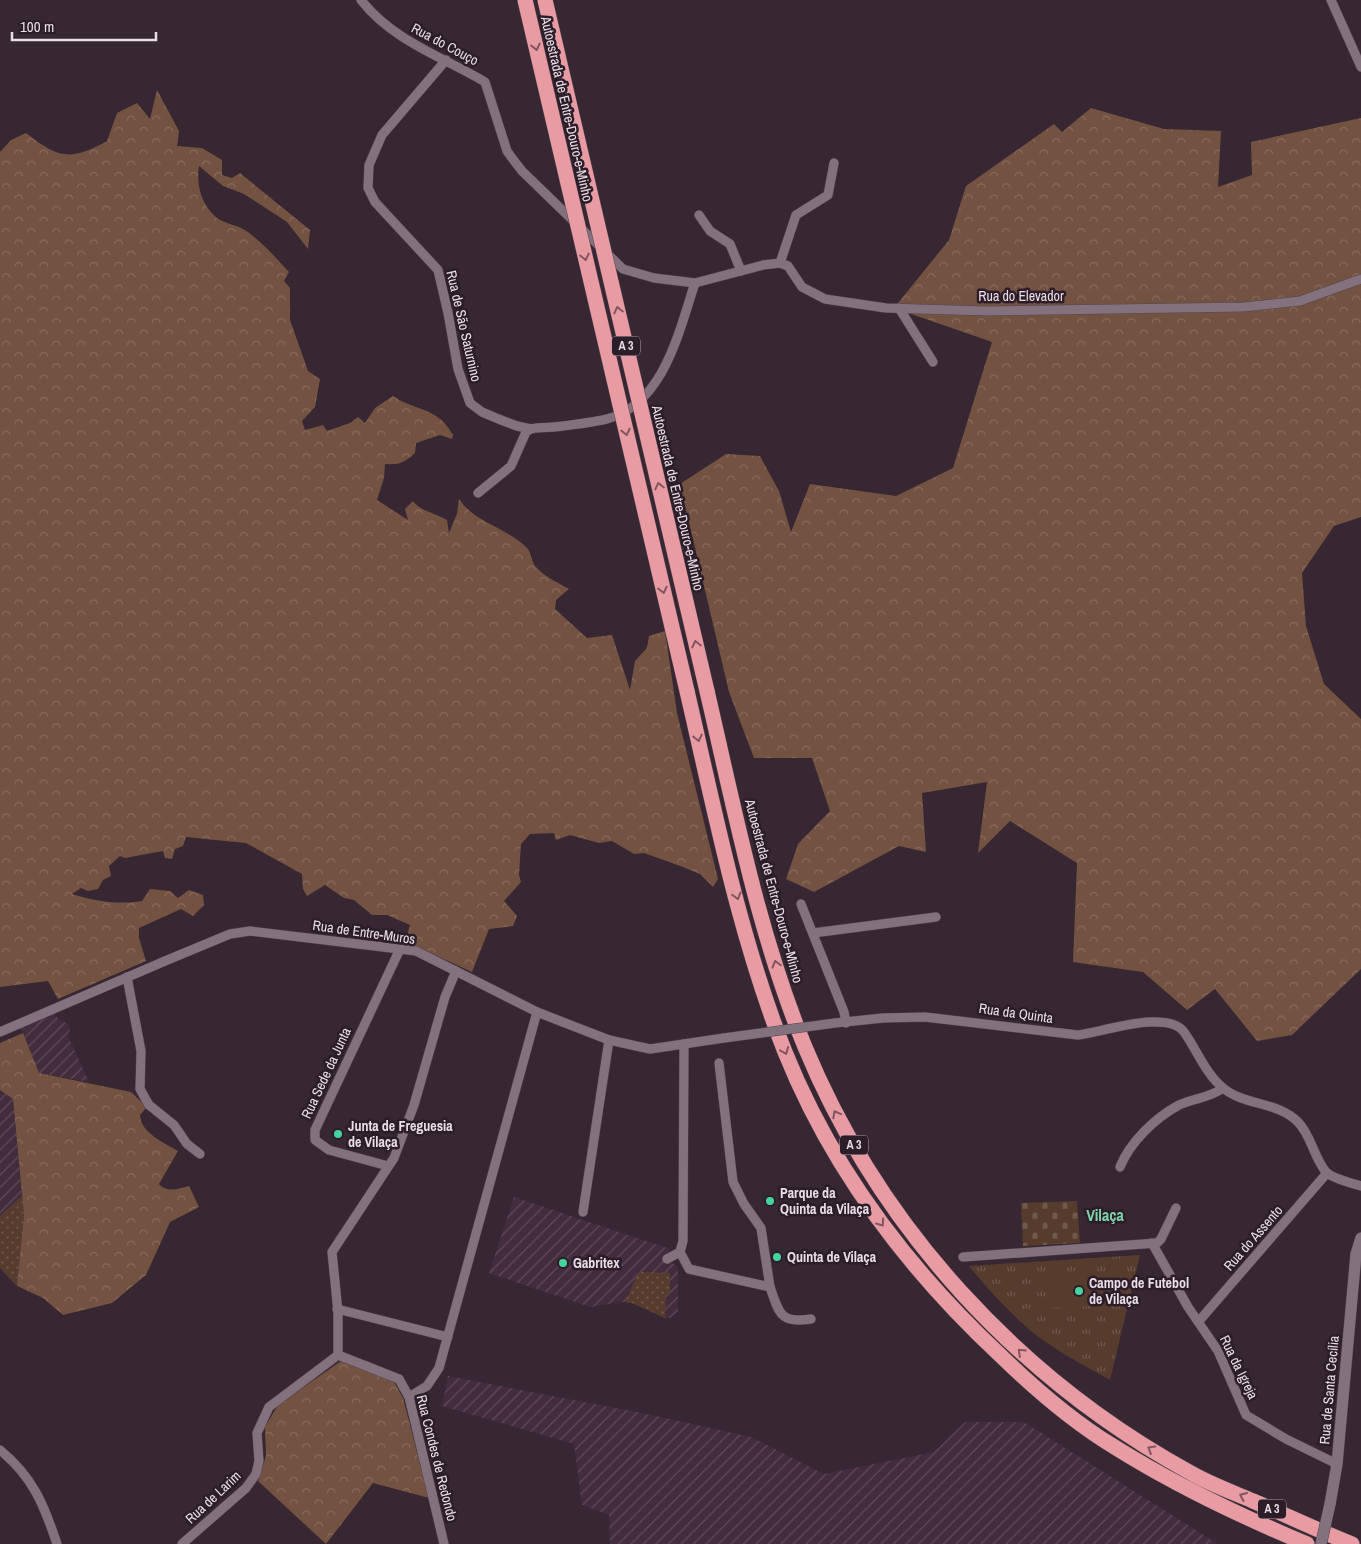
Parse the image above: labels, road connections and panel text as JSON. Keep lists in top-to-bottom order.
{
  "streets": {
    "highway": ["Autoestrada de Entre-Douro-e-Minho", "A 3"],
    "street": [
      "Rua do Couço",
      "Rua do Elevador",
      "Rua de São Saturnino",
      "Rua de Entre-Muros",
      "Rua da Quinta",
      "Rua Sede da Junta",
      "Rua do Assento",
      "Rua da Igreja",
      "Rua de Santa Cecília",
      "Rua Condes de Redondo",
      "Rua de Larim"
    ]
  },
  "crossings": [
    ["Rua do Couço", "Rua de São Saturnino"],
    ["Rua de Entre-Muros", "Rua da Quinta"],
    ["Rua de Entre-Muros", "Rua Sede da Junta"],
    ["Rua do Assento", "Rua da Igreja"],
    ["Rua da Igreja", "Rua de Santa Cecília"],
    ["Rua Condes de Redondo", "Rua de Larim"]
  ],
  "districts": ["Vilaça"],
  "places": [
    "Junta de Freguesia de Vilaça",
    "Parque da Quinta da Vilaça",
    "Quinta de Vilaça",
    "Gabritex",
    "Campo de Futebol de Vilaça"
  ],
  "scale_bar": "100 m"
}
